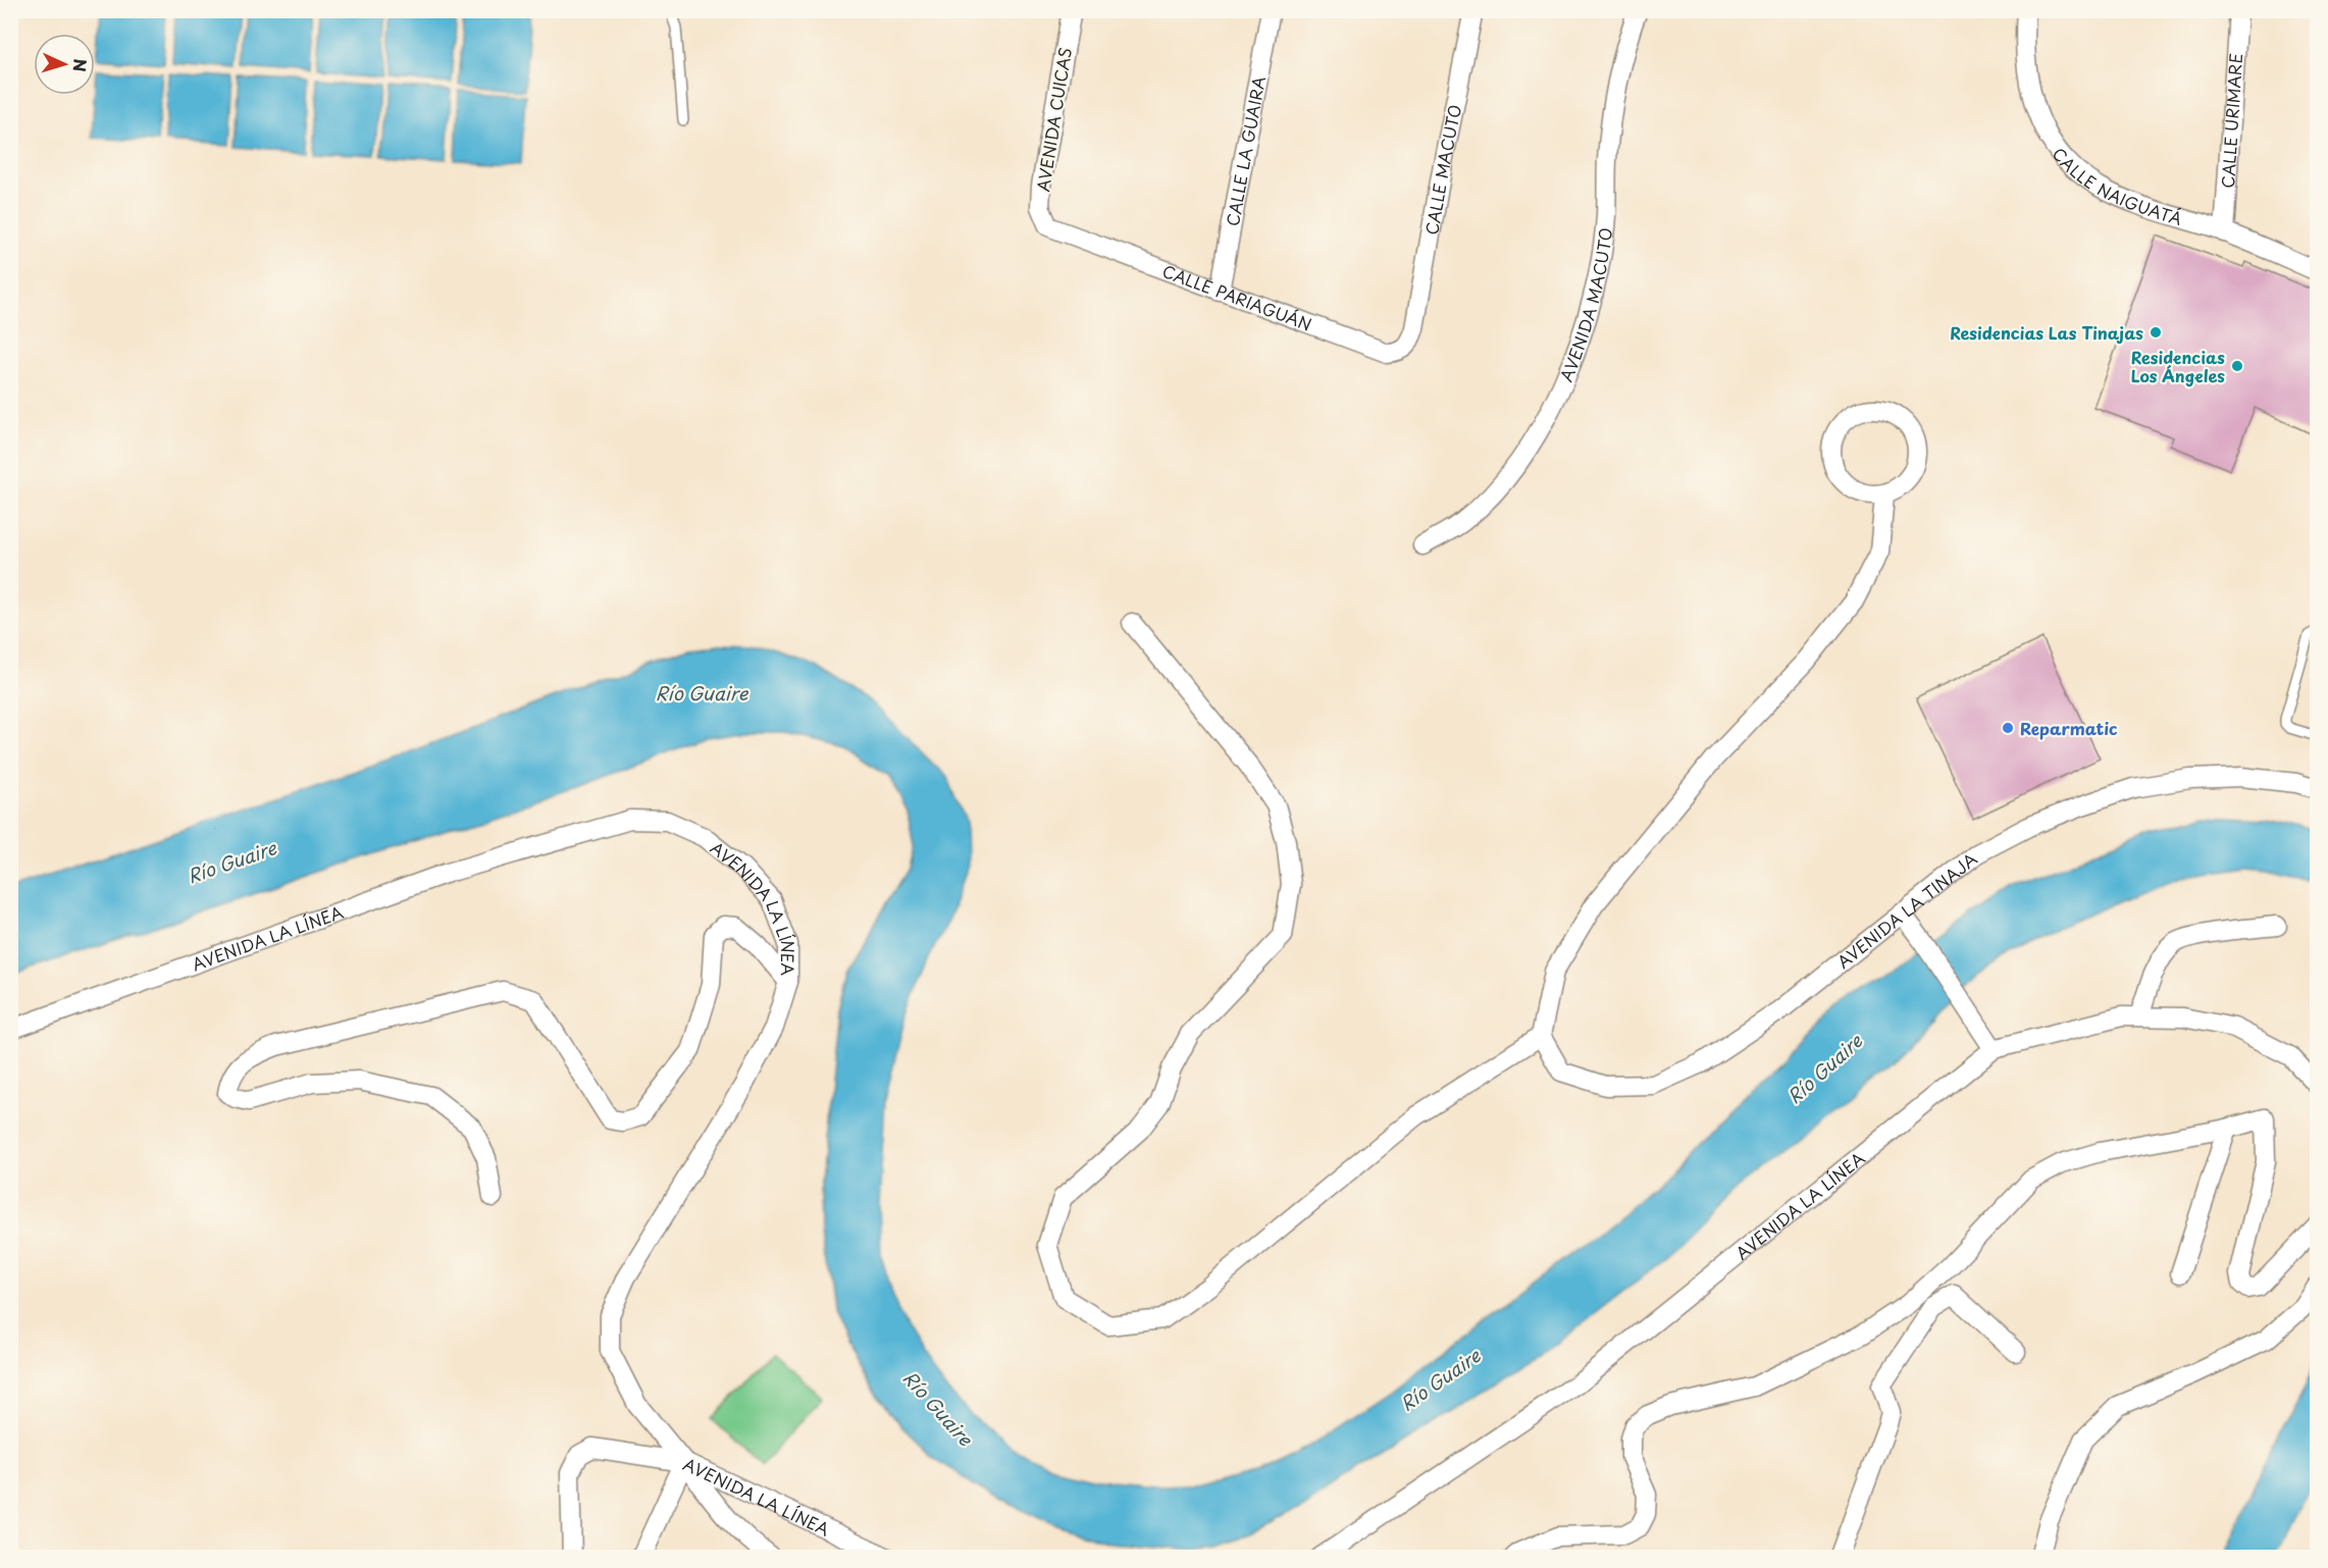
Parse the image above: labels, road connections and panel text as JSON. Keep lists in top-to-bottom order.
{
  "streets": {
    "street": [
      "AVENIDA CUICAS",
      "CALLE URIMARE",
      "CALLE LA GUAIRA",
      "CALLE MACUTO",
      "CALLE NAIGUATÁ",
      "CALLE PARIAGUÁN",
      "AVENIDA MACUTO",
      "AVENIDA LA TINAJA",
      "AVENIDA LA LÍNEA"
    ]
  },
  "crossings": [
    ["AVENIDA CUICAS", "CALLE PARIAGUÁN"],
    ["CALLE URIMARE", "CALLE NAIGUATÁ"],
    ["CALLE LA GUAIRA", "CALLE PARIAGUÁN"],
    ["CALLE MACUTO", "CALLE PARIAGUÁN"]
  ],
  "water": ["Río Guaire"],
  "places": ["Residencias Las Tinajas", "Residencias Los Ángeles", "Reparmatic"],
  "north": "right"
}
